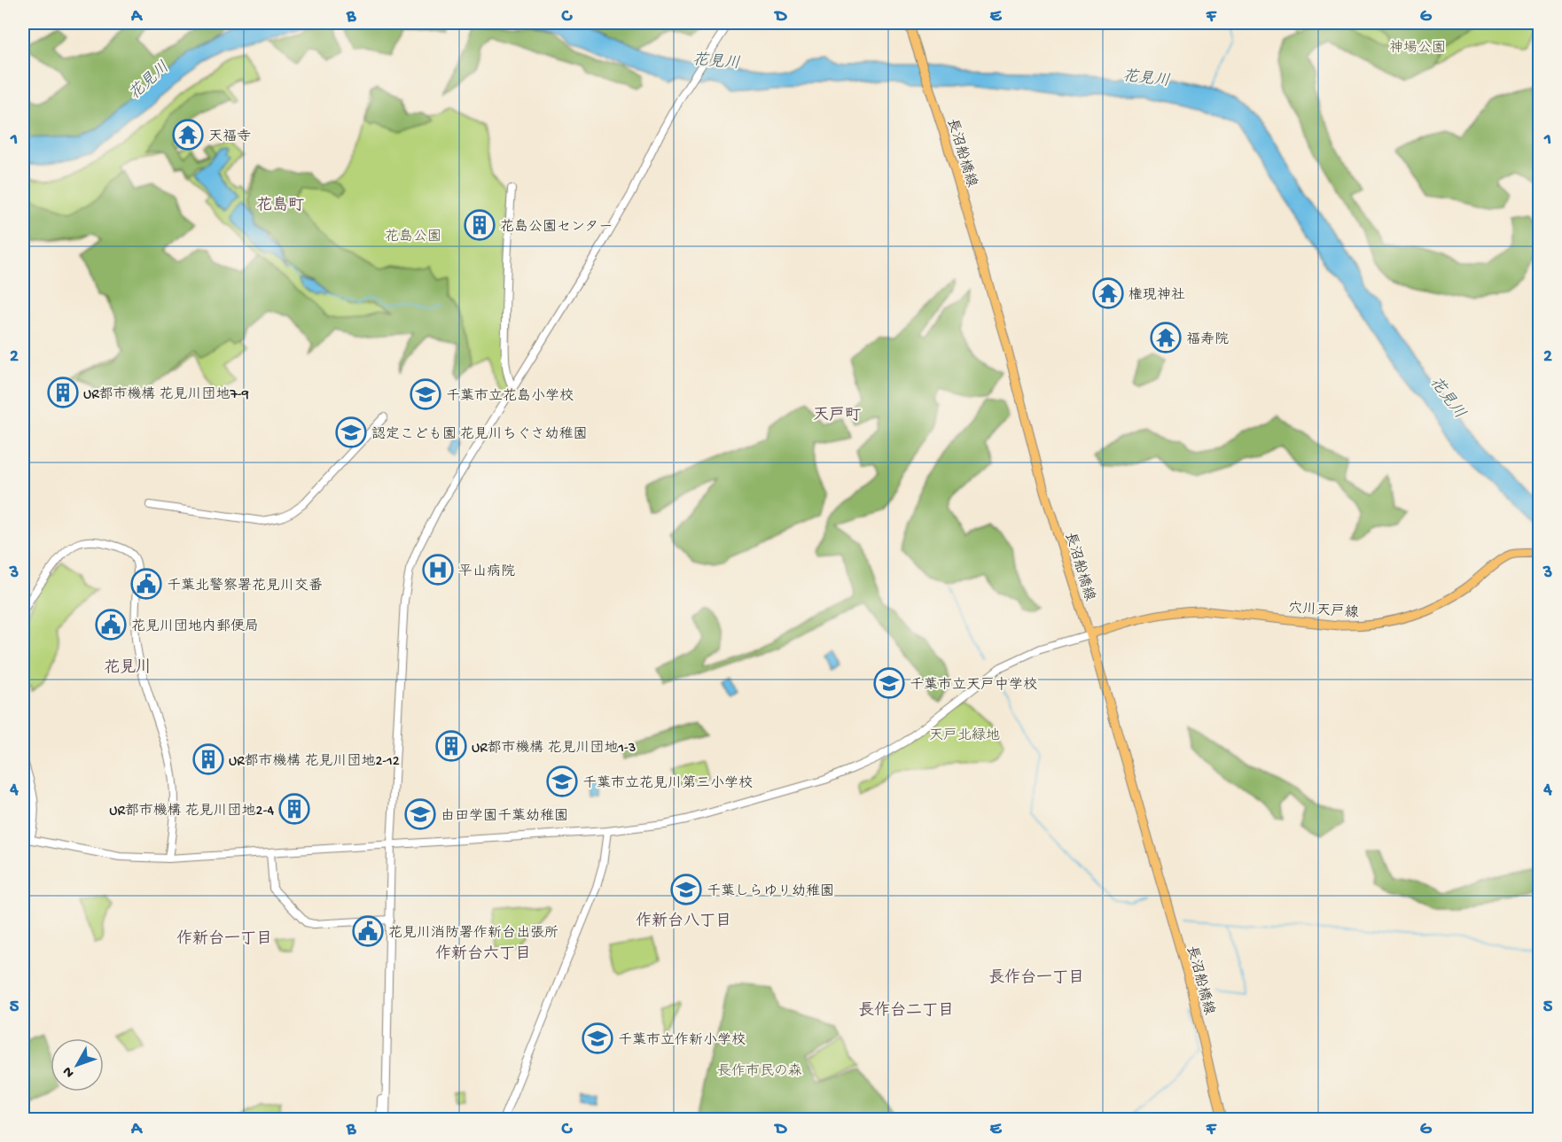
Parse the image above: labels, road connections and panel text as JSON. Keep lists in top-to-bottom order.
{
  "streets": {
    "main road": ["長沼船橋線", "穴川天戸線"]
  },
  "crossings": [
    ["長沼船橋線", "穴川天戸線"]
  ],
  "districts": [
    "花島町",
    "天戸町",
    "花見川",
    "作新台八丁目",
    "作新台一丁目",
    "作新台六丁目",
    "長作台一丁目",
    "長作台二丁目"
  ],
  "water": ["花見川"],
  "parks": [
    "神場公園",
    "花島公園",
    "天戸北緑地",
    "長作市民の森"
  ],
  "places": {
    "temple": ["天福寺", "権現神社", "福寿院"],
    "building": [
      "花島公園センター",
      "UR都市機構 花見川団地7-9",
      "UR都市機構 花見川団地1-3",
      "UR都市機構 花見川団地2-12",
      "UR都市機構 花見川団地2-4"
    ],
    "school or university": [
      "千葉市立花島小学校",
      "認定こども園 花見川ちぐさ幼稚園",
      "千葉市立天戸中学校",
      "千葉市立花見川第三小学校",
      "由田学園千葉幼稚園",
      "千葉しらゆり幼稚園",
      "千葉市立作新小学校"
    ],
    "hospital": ["平山病院"],
    "public building": ["千葉北警察署花見川交番", "花見川団地内郵便局", "花見川消防署作新台出張所"]
  },
  "north": "bottom left",
  "grid": {
    "columns": [
      "A",
      "B",
      "C",
      "D",
      "E",
      "F",
      "G"
    ],
    "rows": [
      "1",
      "2",
      "3",
      "4",
      "5"
    ]
  }
}
